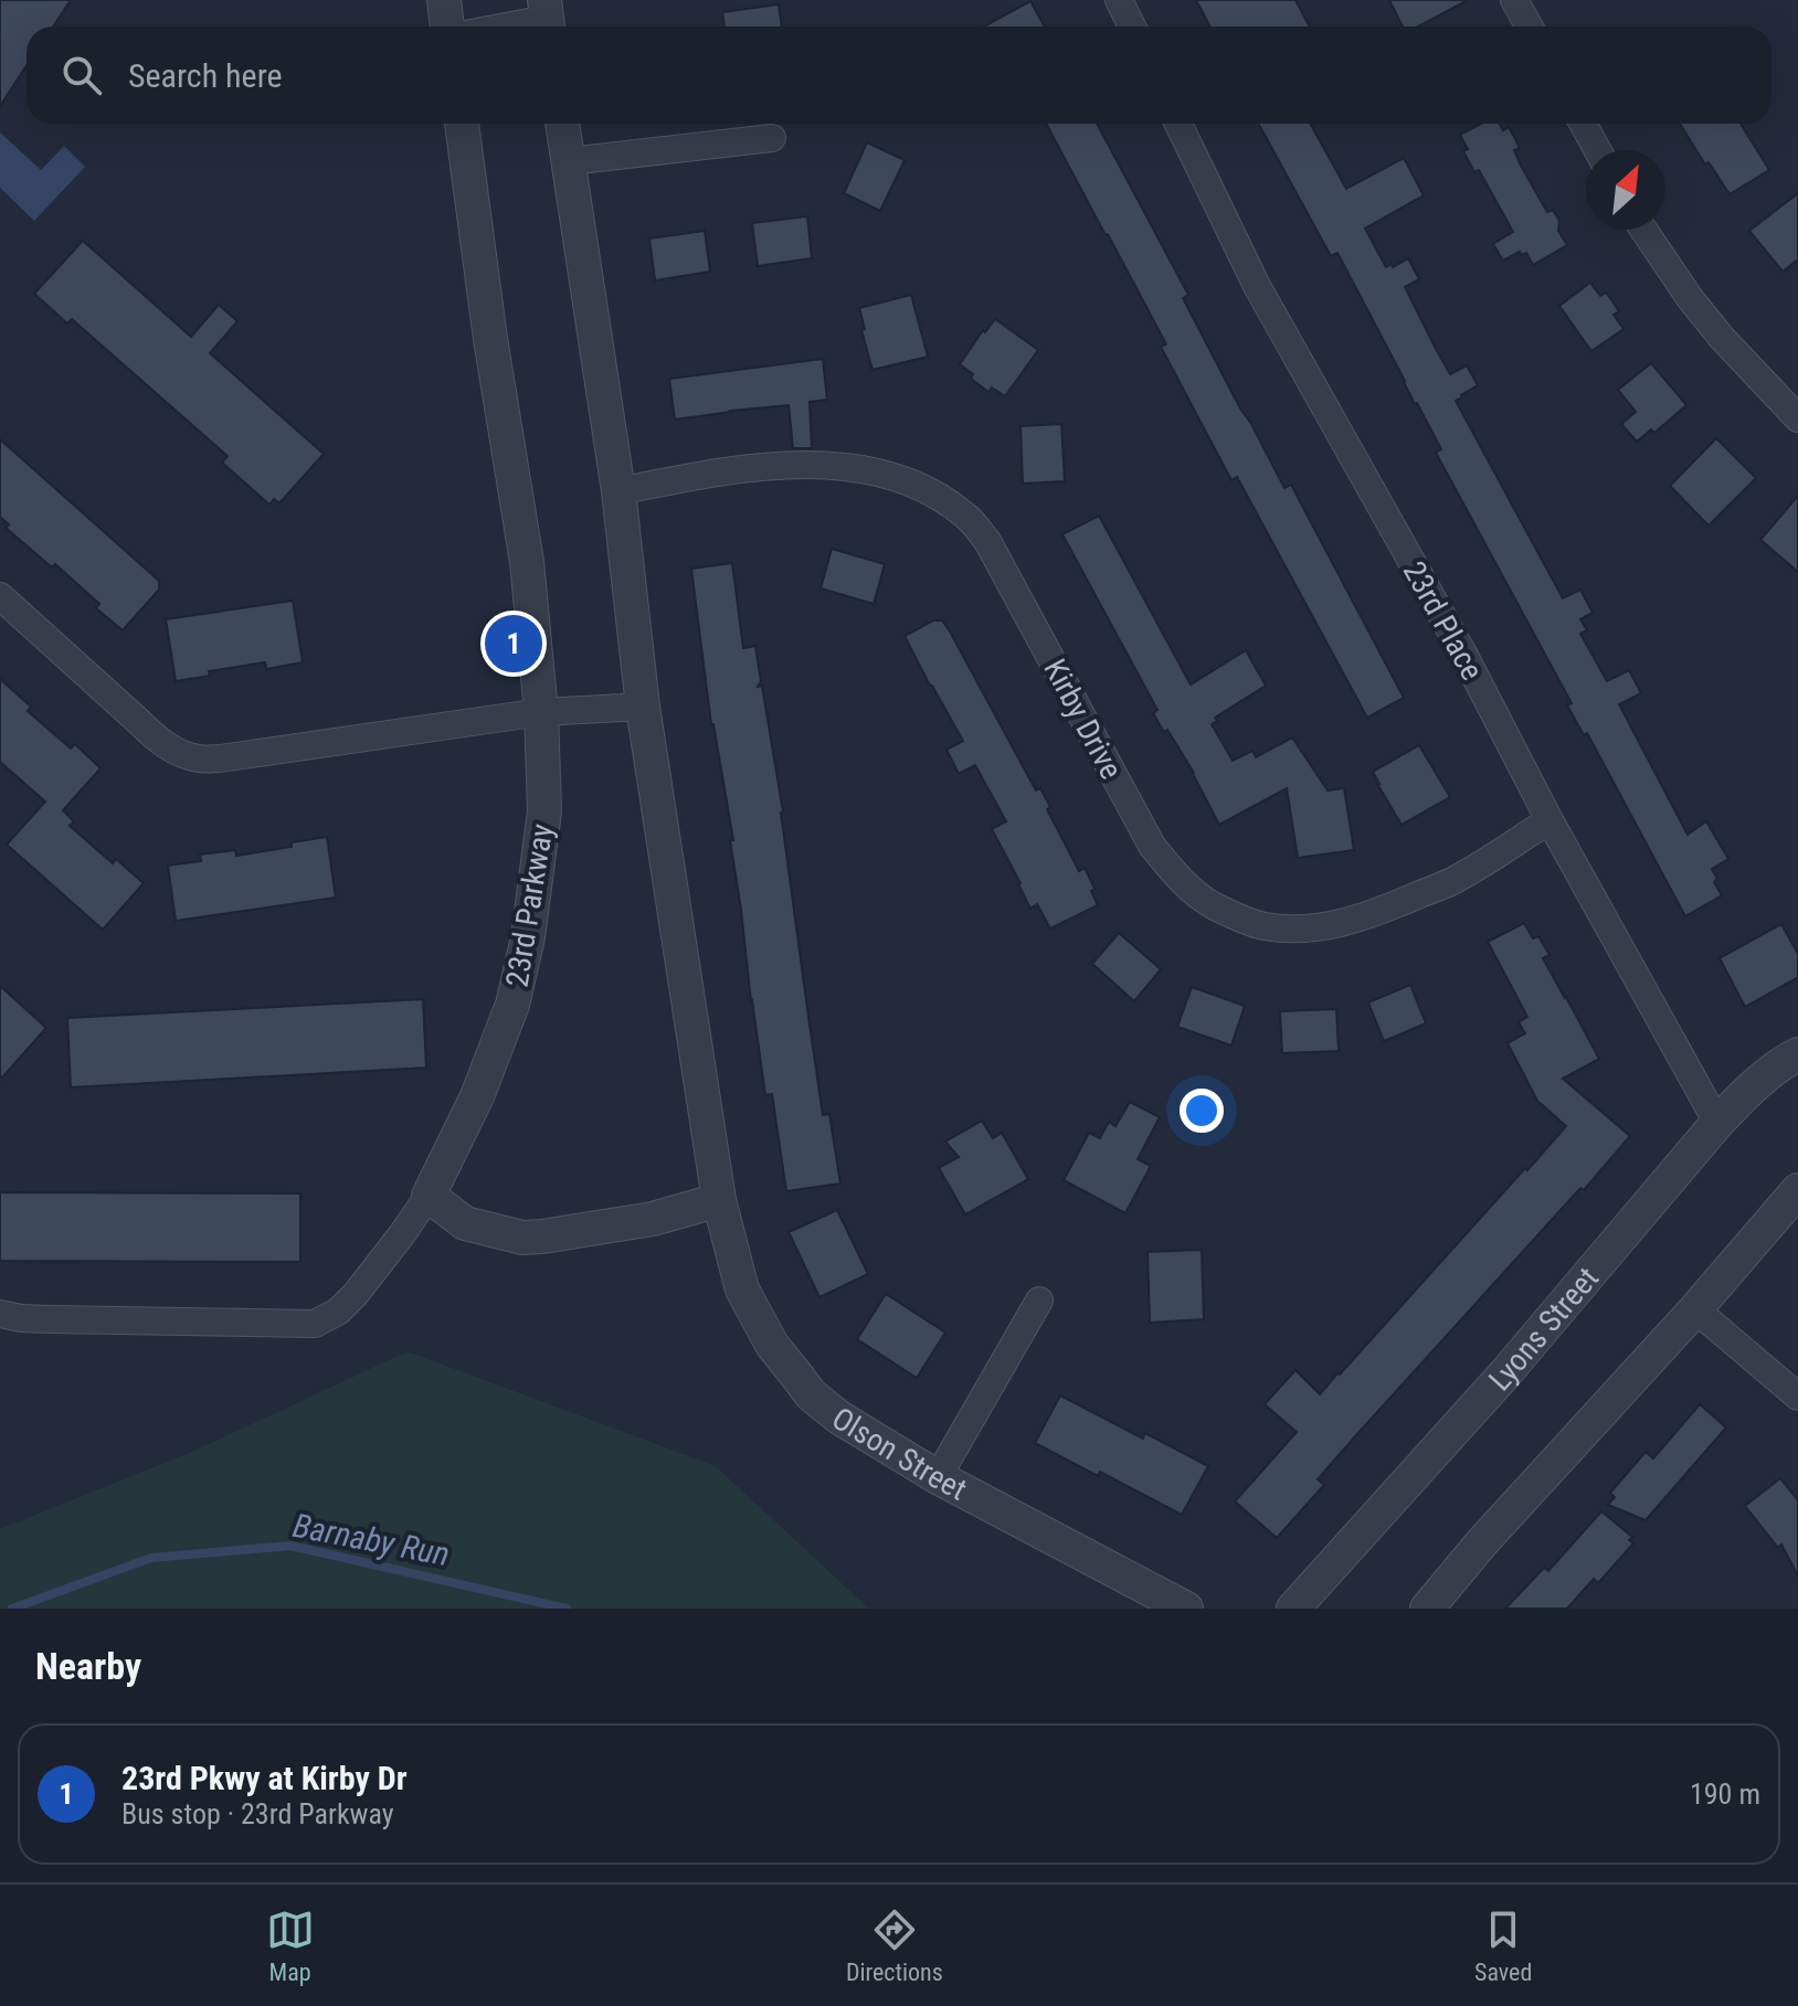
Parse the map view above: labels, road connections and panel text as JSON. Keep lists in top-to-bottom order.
{
  "streets": {
    "street": [
      "23rd Place",
      "Kirby Drive",
      "23rd Parkway",
      "Lyons Street",
      "Olson Street"
    ]
  },
  "crossings": [
    ["23rd Place", "Kirby Drive"],
    ["23rd Place", "Lyons Street"]
  ],
  "water": ["Barnaby Run"],
  "north": "top right",
  "page": {
    "search": "Search here",
    "pins": "1",
    "heading": "Nearby",
    "list": [
      {
        "mark": "1",
        "name": "23rd Pkwy at Kirby Dr",
        "note": "Bus stop · 23rd Parkway",
        "value": "190 m"
      }
    ],
    "nav": ["Map", "Directions", "Saved"]
  }
}
